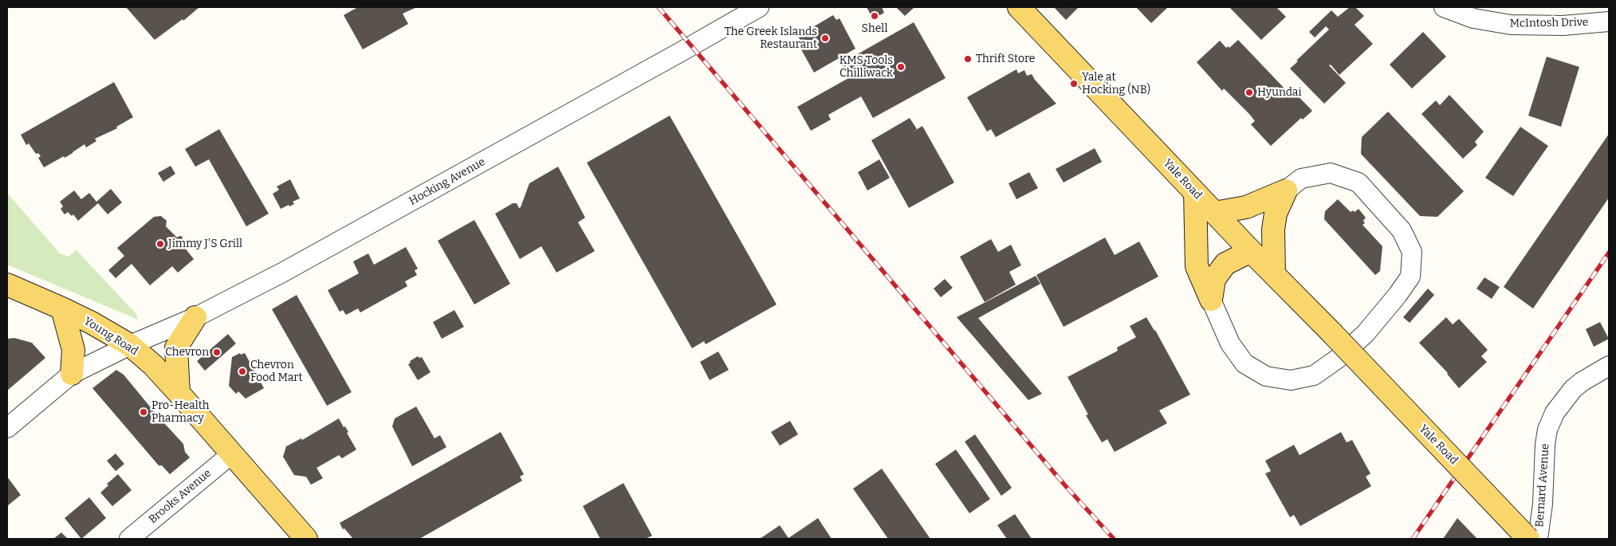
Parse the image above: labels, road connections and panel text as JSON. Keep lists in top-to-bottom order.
{
  "streets": {
    "main road": ["Yale Road", "Young Road"],
    "street": [
      "McIntosh Drive",
      "Hocking Avenue",
      "Bernard Avenue",
      "Brooks Avenue"
    ]
  },
  "crossings": [
    ["Yale Road", "Bernard Avenue"],
    ["Hocking Avenue", "Young Road"],
    ["Young Road", "Brooks Avenue"]
  ],
  "places": [
    "Shell",
    "The Greek Islands Restaurant",
    "Thrift Store",
    "KMS Tools Chilliwack",
    "Yale at Hocking (NB)",
    "Hyundai",
    "Jimmy J'S Grill",
    "Chevron",
    "Chevron Food Mart",
    "Pro-Health Pharmacy"
  ]
}
